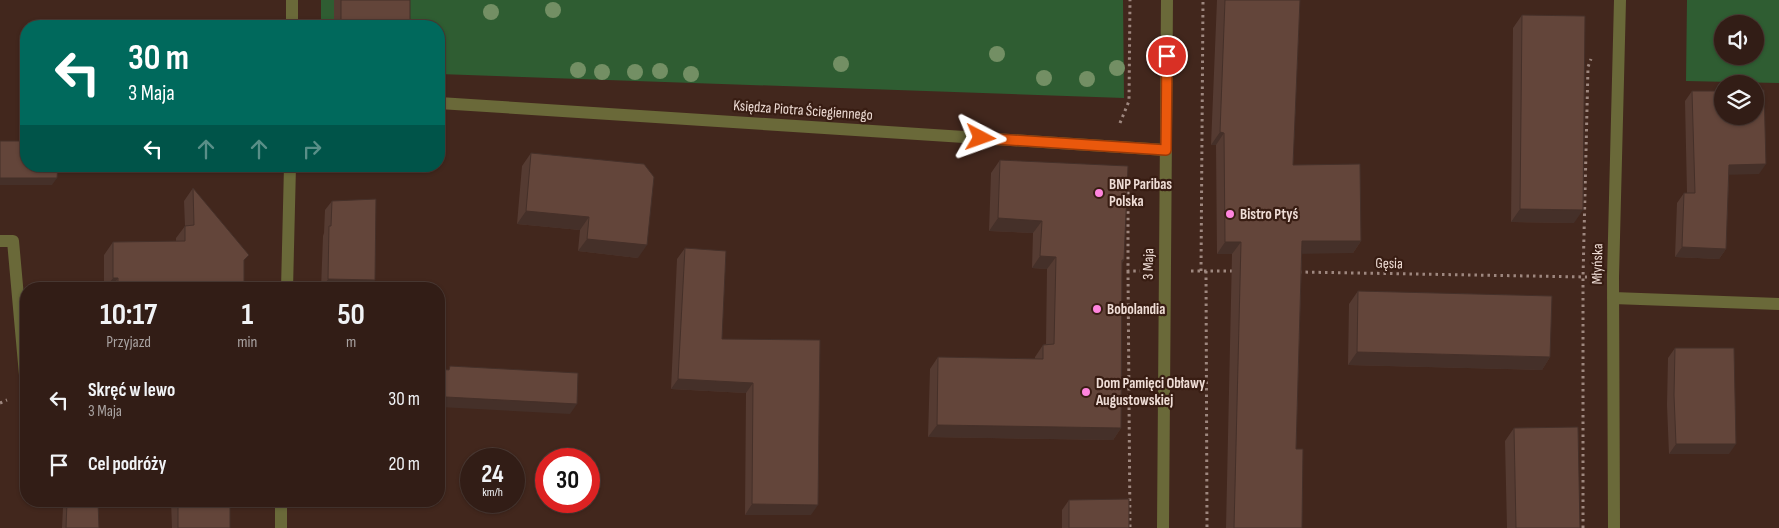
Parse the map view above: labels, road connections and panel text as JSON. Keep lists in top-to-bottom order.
{
  "streets": {
    "street": ["Księdza Piotra Ściegiennego", "3 Maja", "Młyńska"],
    "path": ["Gęsia"]
  },
  "crossings": [
    ["Księdza Piotra Ściegiennego", "3 Maja"],
    ["Gęsia", "Młyńska"]
  ],
  "places": [
    "BNP Paribas Polska",
    "Bistro Ptyś",
    "Bobolandia",
    "Dom Pamięci Obławy Augustowskiej"
  ],
  "page": {
    "turn": ["30 m", "3 Maja"],
    "eta": [
      "10:17",
      "Przyjazd",
      "1",
      "min",
      "50",
      "m"
    ],
    "list": [
      {
        "name": "Skręć w lewo",
        "note": "3 Maja",
        "value": "30 m"
      },
      {
        "name": "Cel podróży",
        "value": "20 m"
      }
    ],
    "speed": "24 km/h",
    "limit": "30"
  }
}
